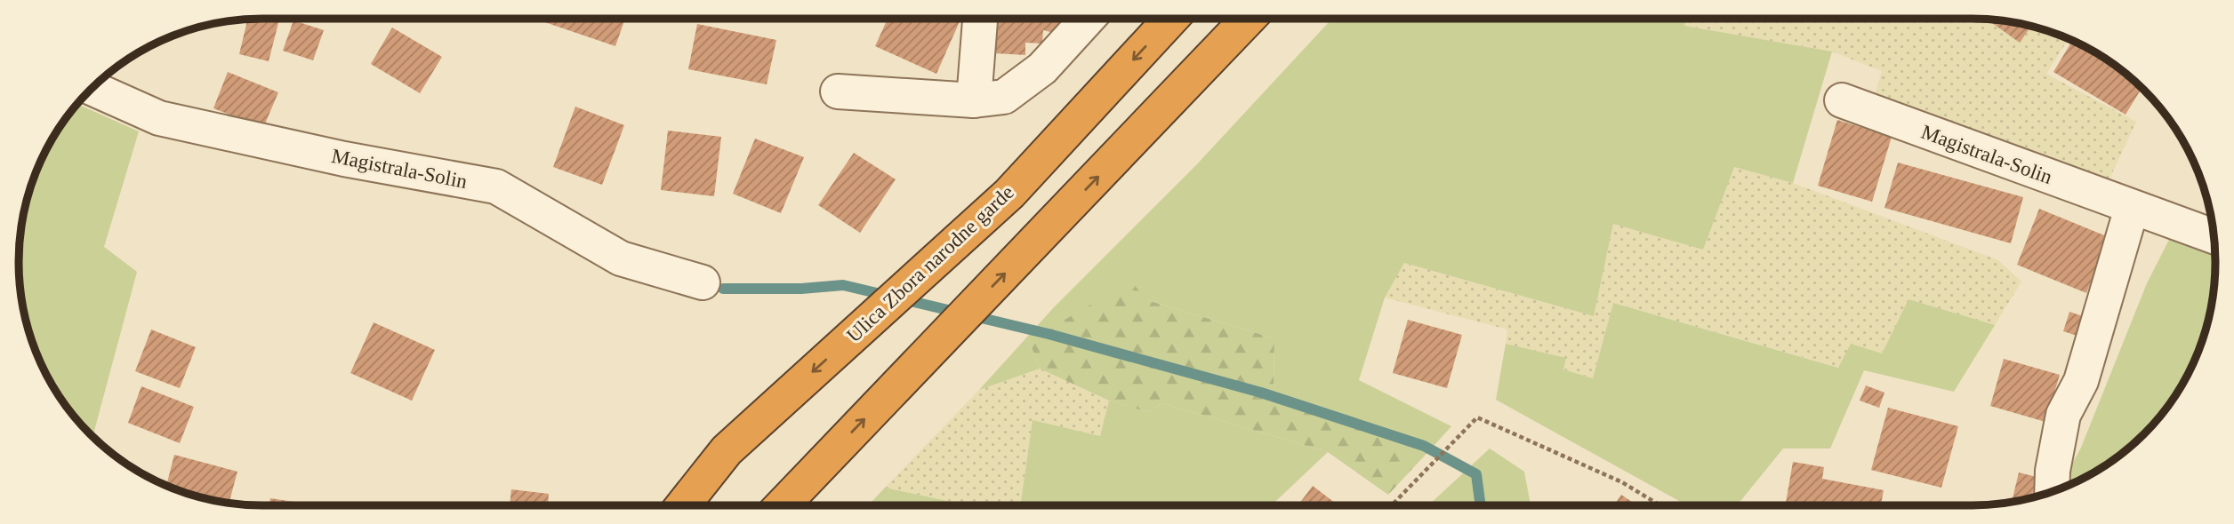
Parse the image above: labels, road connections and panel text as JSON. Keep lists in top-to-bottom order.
{
  "streets": {
    "highway": ["Ulica Zbora narodne garde"],
    "street": ["Magistrala-Solin"]
  }
}
